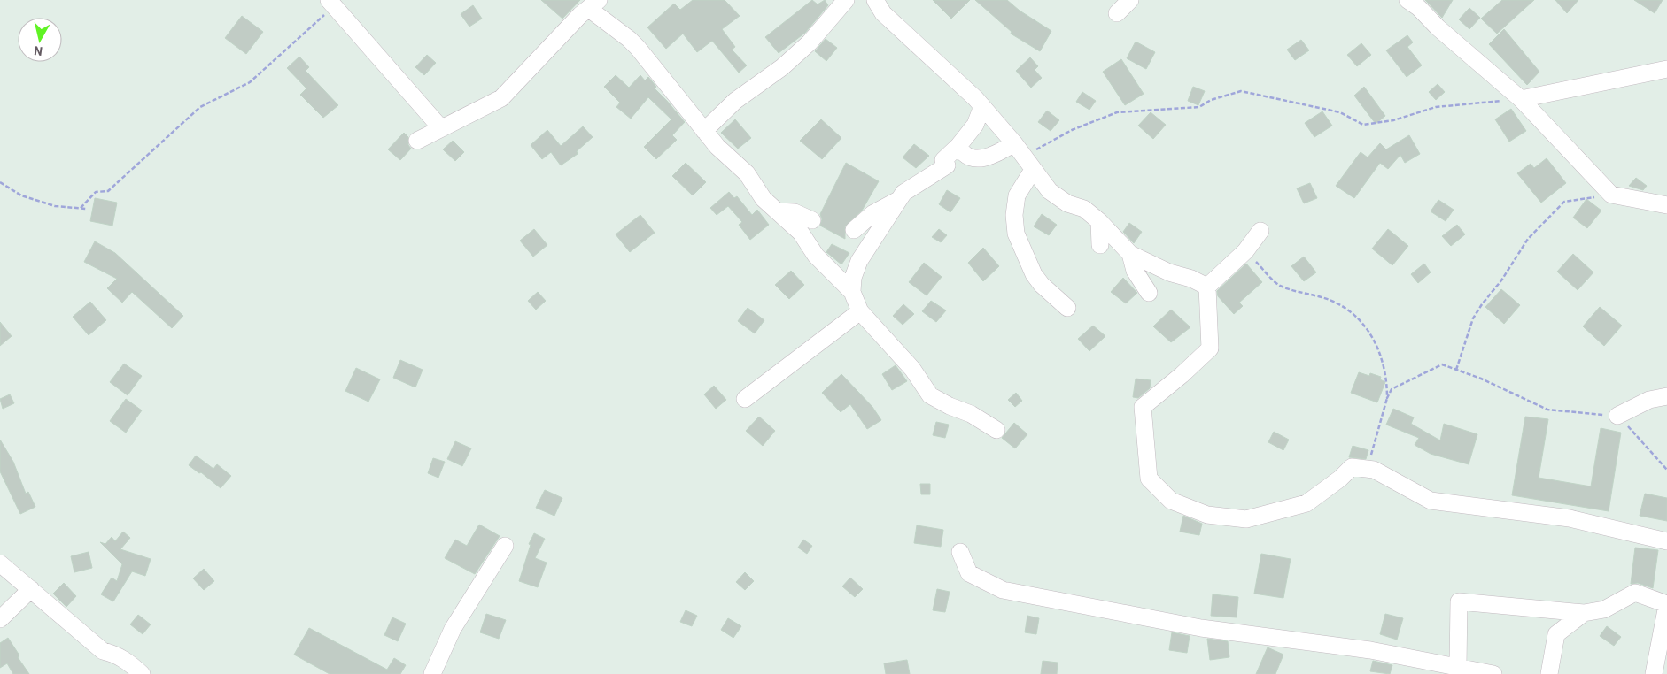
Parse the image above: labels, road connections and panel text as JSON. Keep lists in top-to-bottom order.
{
  "north": "bottom"
}
